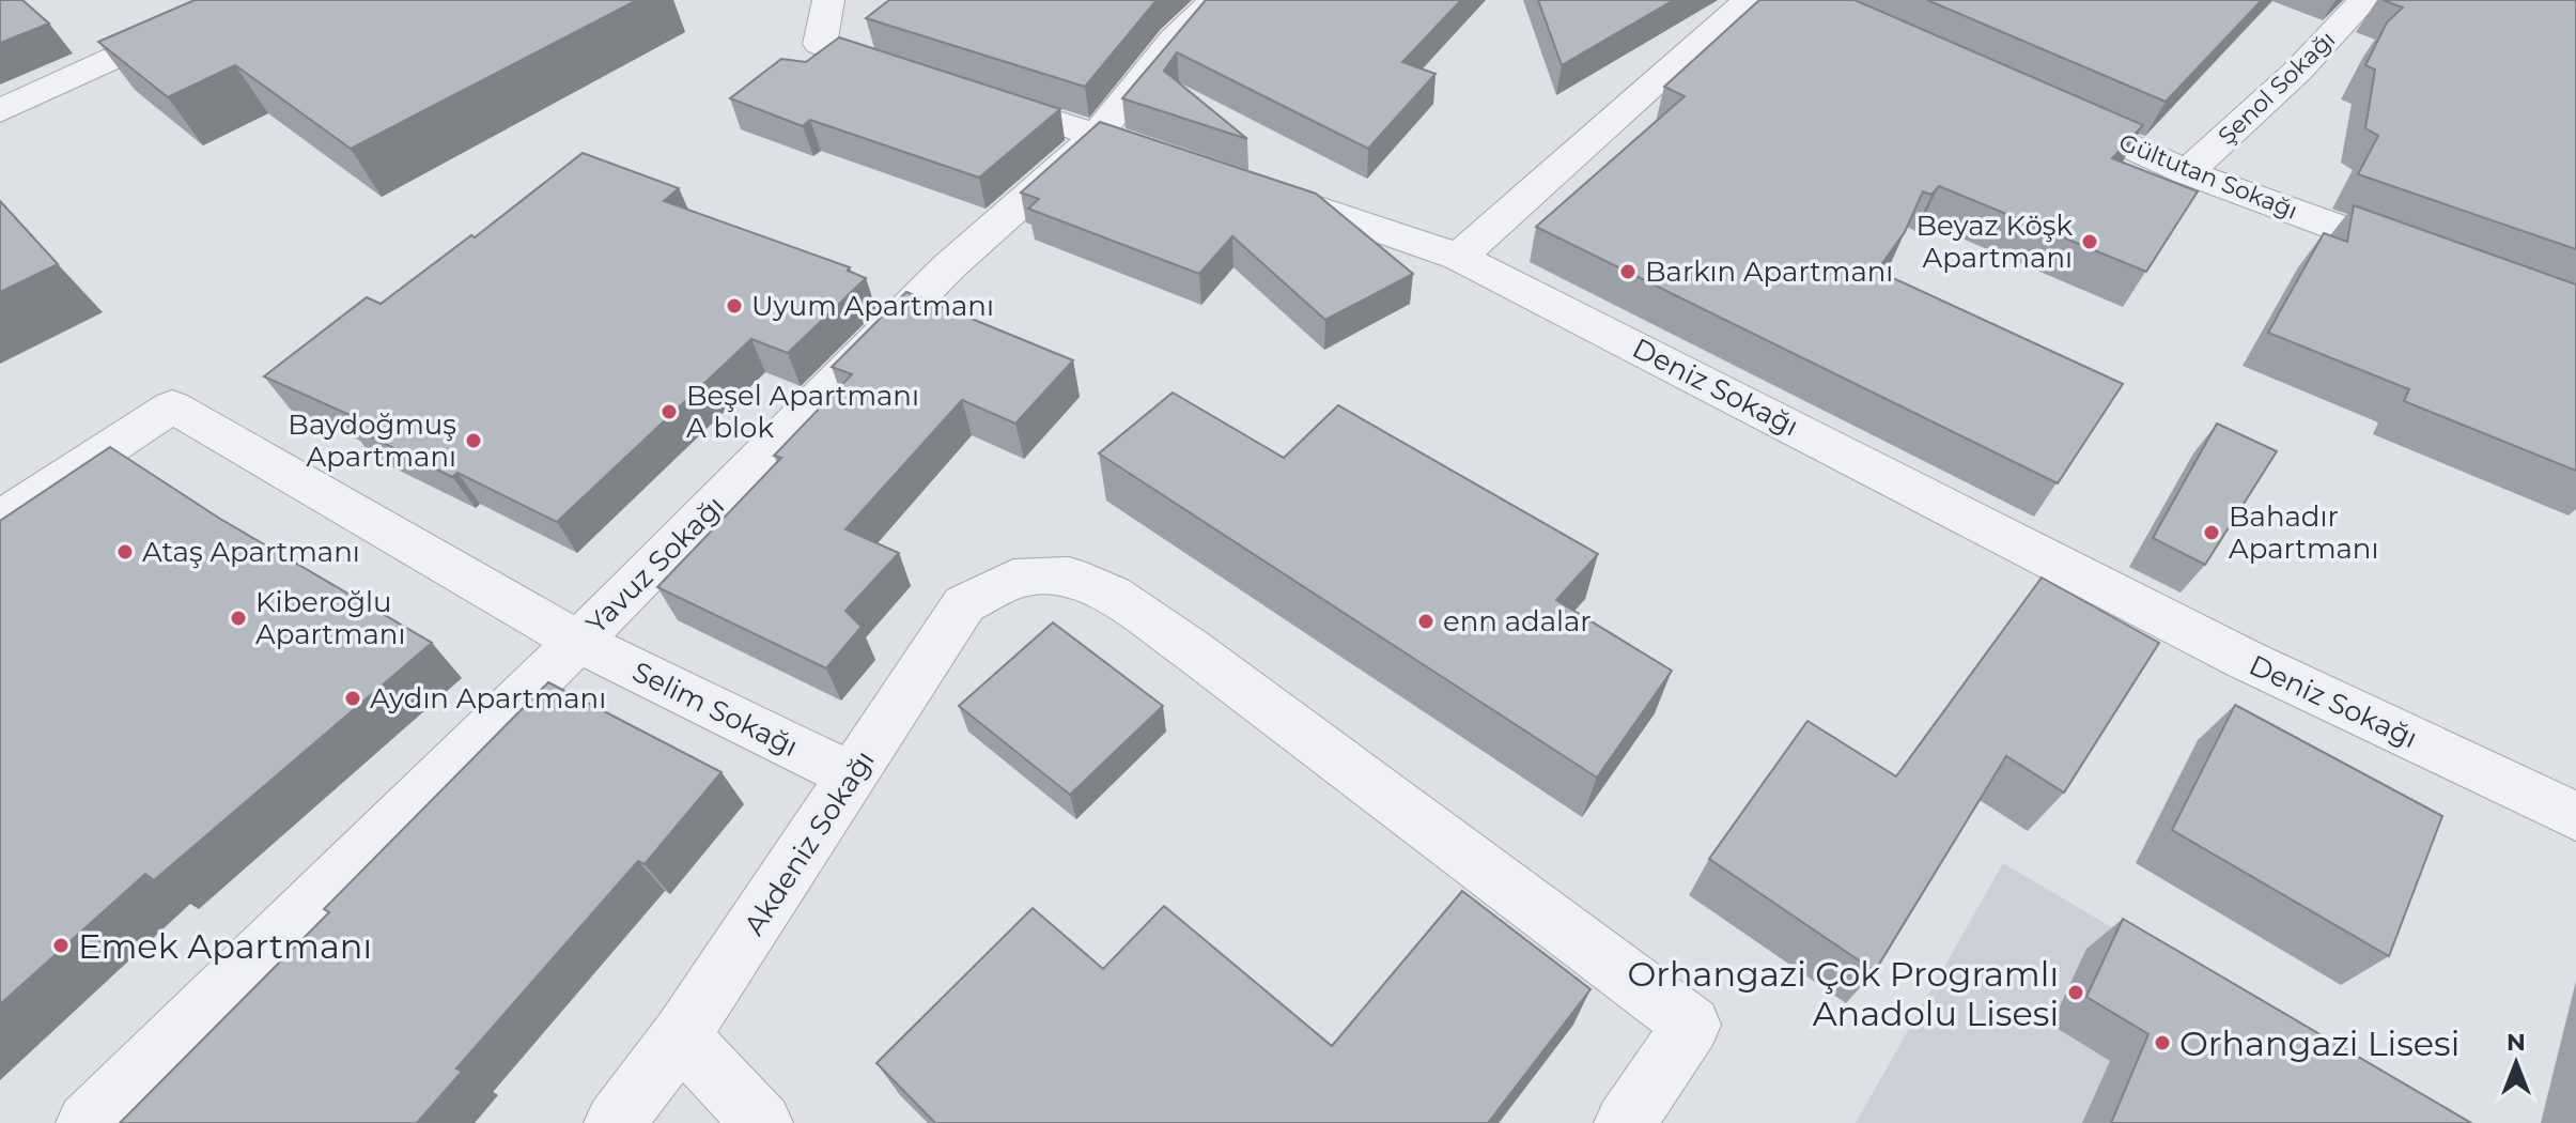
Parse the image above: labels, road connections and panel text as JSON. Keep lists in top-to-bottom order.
{
  "streets": {
    "street": [
      "Şenol Sokağı",
      "Gültutan Sokağı",
      "Deniz Sokağı",
      "Yavuz Sokağı",
      "Selim Sokağı",
      "Akdeniz Sokağı"
    ]
  },
  "crossings": [
    ["Şenol Sokağı", "Gültutan Sokağı"],
    ["Yavuz Sokağı", "Selim Sokağı"],
    ["Selim Sokağı", "Akdeniz Sokağı"]
  ],
  "places": [
    "Beyaz Köşk Apartmanı",
    "Barkın Apartmanı",
    "Uyum Apartmanı",
    "Beşel Apartmanı A blok",
    "Baydoğmuş Apartmanı",
    "Bahadır Apartmanı",
    "Ataş Apartmanı",
    "Kiberoğlu Apartmanı",
    "enn adalar",
    "Aydın Apartmanı",
    "Emek Apartmanı",
    "Orhangazi Çok Programlı Anadolu Lisesi",
    "Orhangazi Lisesi"
  ],
  "north": "top"
}
